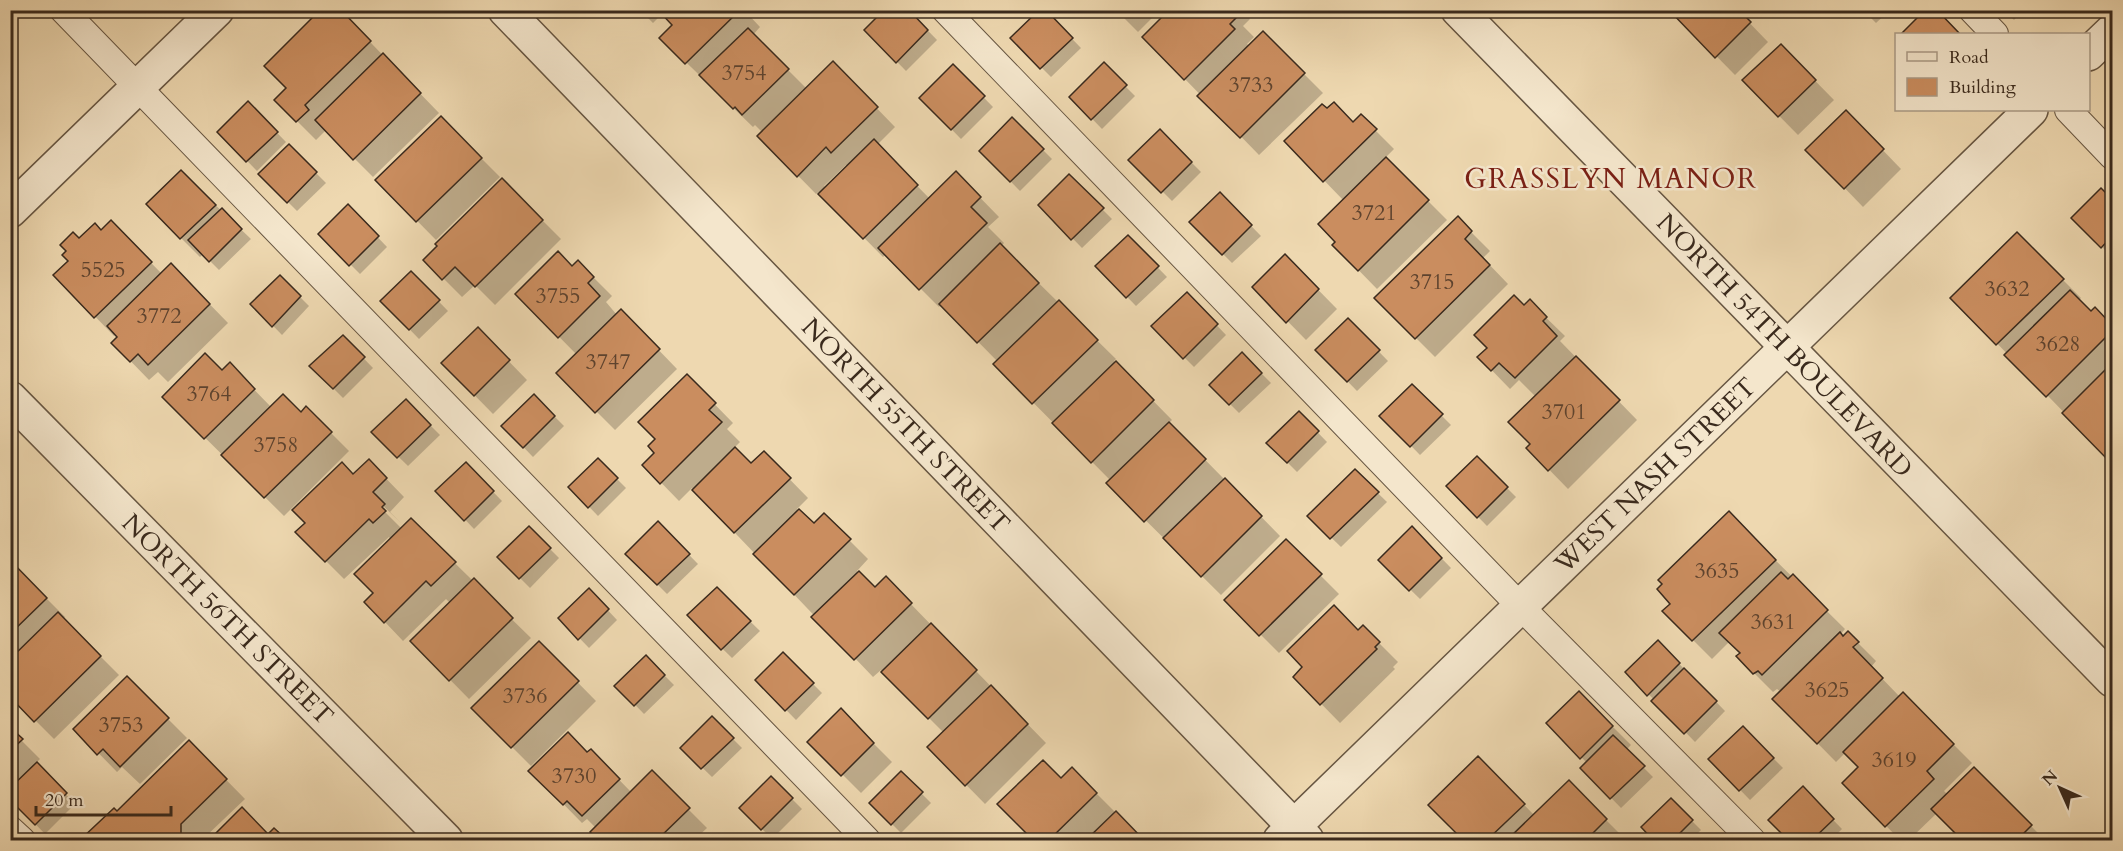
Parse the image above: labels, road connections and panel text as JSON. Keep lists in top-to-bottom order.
{
  "streets": {
    "street": [
      "NORTH 54TH BOULEVARD",
      "NORTH 55TH STREET",
      "WEST NASH STREET",
      "NORTH 56TH STREET"
    ]
  },
  "crossings": [
    ["NORTH 54TH BOULEVARD", "WEST NASH STREET"],
    ["NORTH 55TH STREET", "WEST NASH STREET"]
  ],
  "districts": ["GRASSLYN MANOR"],
  "house_numbers": [
    "3754",
    "3733",
    "3721",
    "5525",
    "3715",
    "3632",
    "3755",
    "3772",
    "3628",
    "3747",
    "3764",
    "3701",
    "3758",
    "3635",
    "3631",
    "3625",
    "3736",
    "3753",
    "3619",
    "3730"
  ],
  "legend": ["Road", "Building"],
  "scale_bar": "20 m",
  "north": "top left"
}
